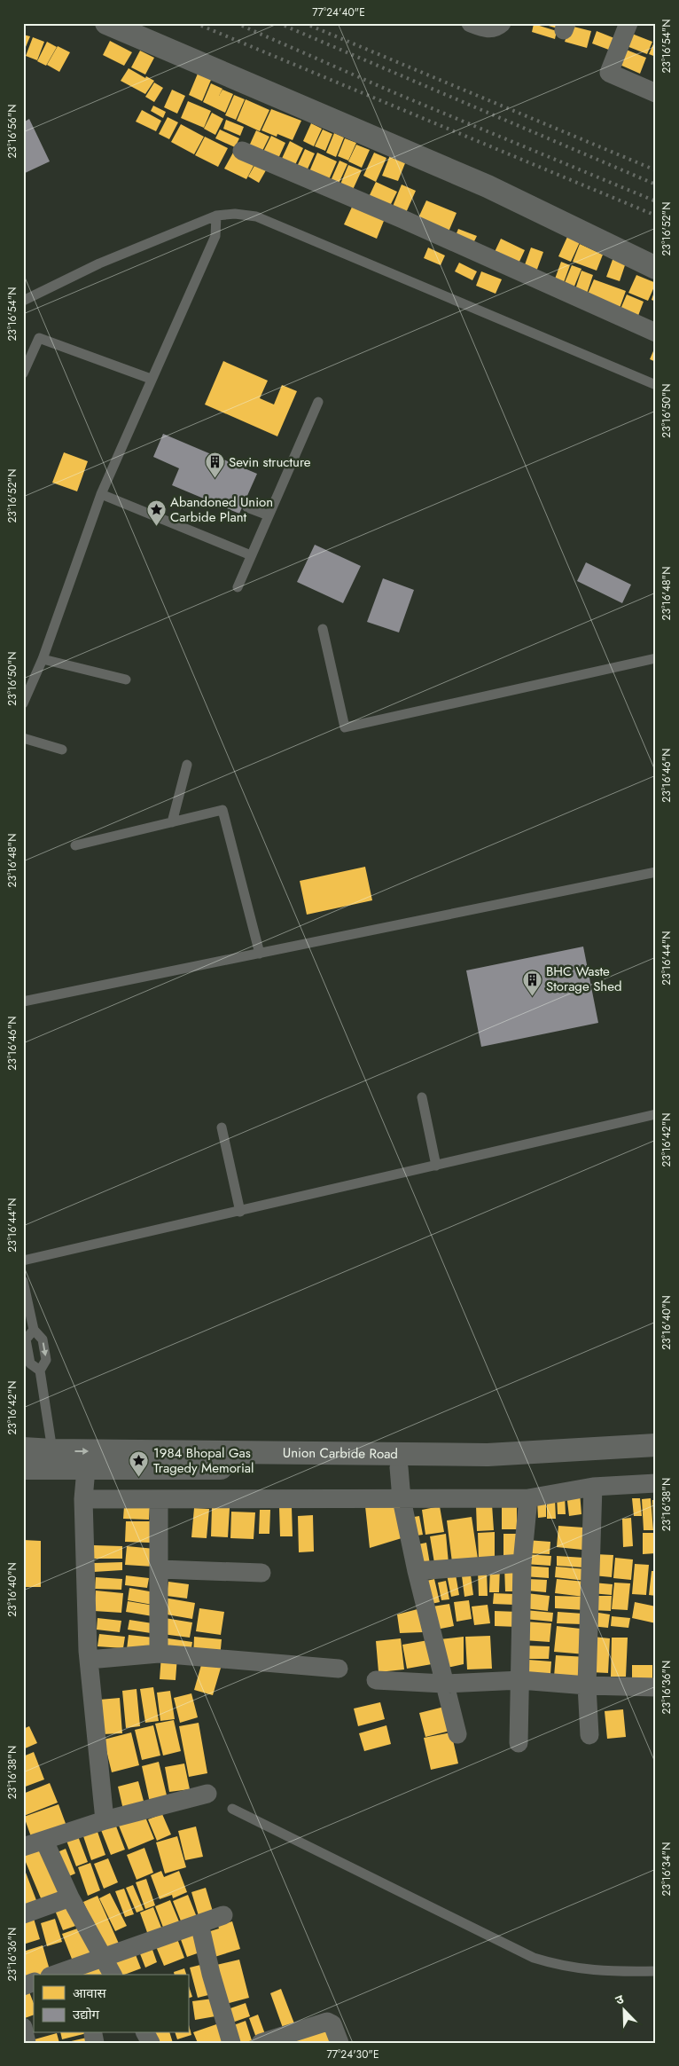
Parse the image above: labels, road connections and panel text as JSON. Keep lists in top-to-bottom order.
{
  "streets": {
    "street": ["Union Carbide Road"]
  },
  "places": {
    "building": ["Sevin structure", "BHC Waste Storage Shed"],
    "place": ["Abandoned Union Carbide Plant", "1984 Bhopal Gas Tragedy Memorial"]
  },
  "legend": ["आवास", "उद्योग"],
  "north": "top left",
  "coordinates": [
    "77°24'40\"E",
    "23°16'54\"N",
    "23°16'56\"N",
    "23°16'52\"N",
    "23°16'50\"N",
    "23°16'48\"N",
    "23°16'46\"N",
    "23°16'44\"N",
    "23°16'42\"N",
    "23°16'40\"N",
    "23°16'38\"N",
    "23°16'36\"N",
    "23°16'34\"N",
    "77°24'30\"E"
  ]
}
